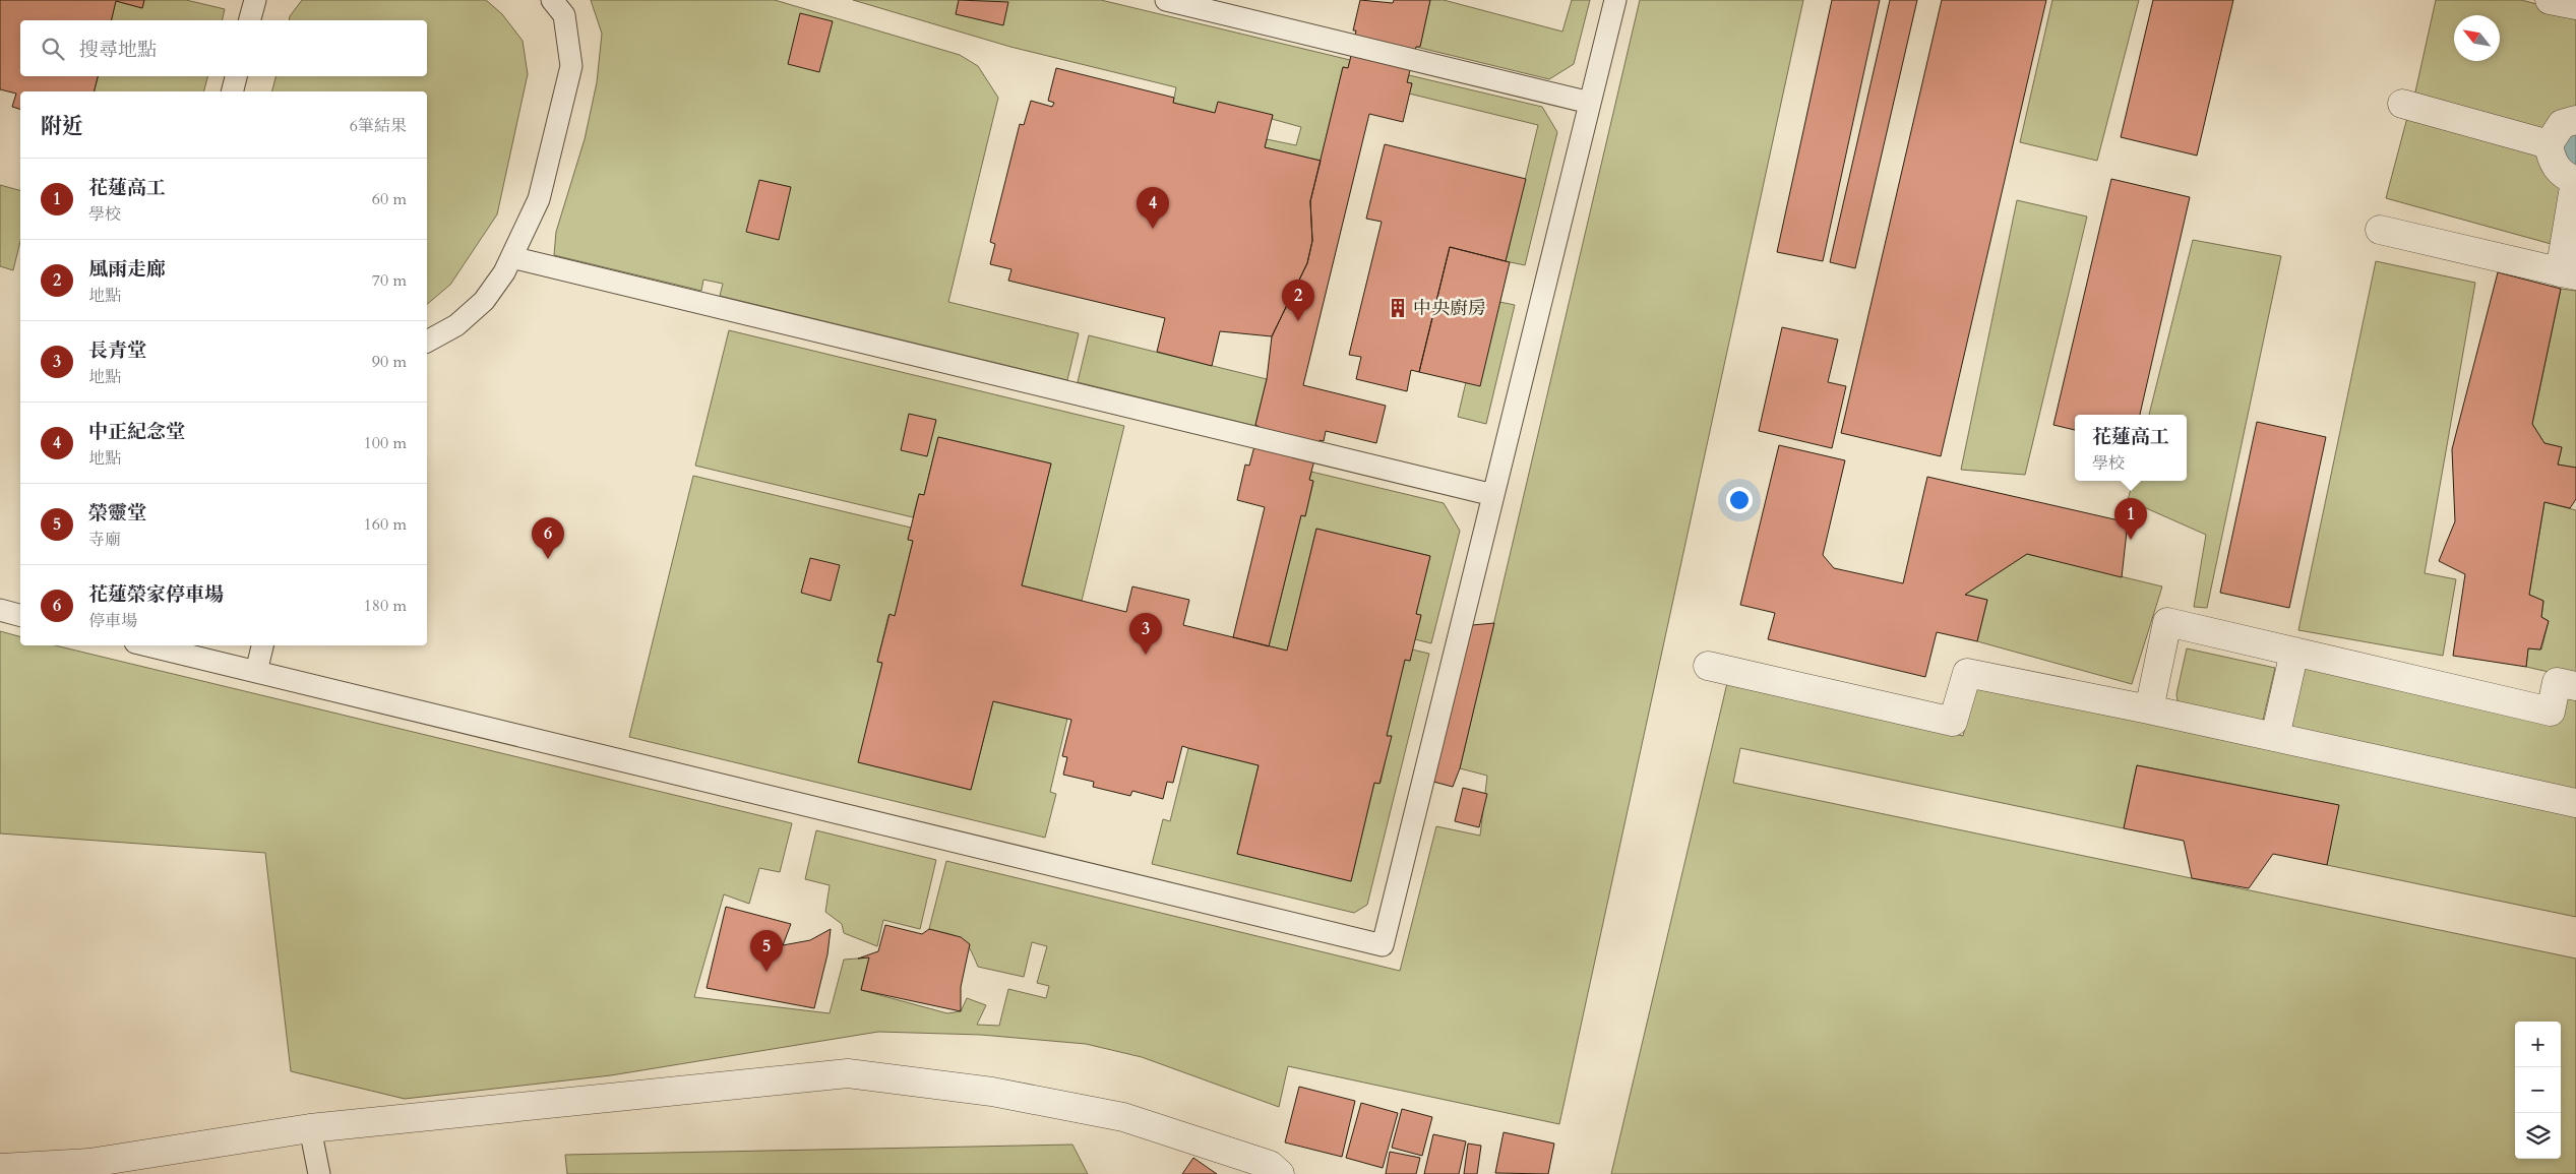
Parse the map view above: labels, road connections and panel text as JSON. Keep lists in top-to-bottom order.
{
  "places": {
    "building": ["中央廚房"]
  },
  "north": "top left",
  "page": {
    "search": "搜尋地點",
    "heading": ["附近", "6筆結果"],
    "list": [
      {
        "mark": "1",
        "name": "花蓮高工",
        "note": "學校",
        "value": "60 m"
      },
      {
        "mark": "2",
        "name": "風雨走廊",
        "note": "地點",
        "value": "70 m"
      },
      {
        "mark": "3",
        "name": "長青堂",
        "note": "地點",
        "value": "90 m"
      },
      {
        "mark": "4",
        "name": "中正紀念堂",
        "note": "地點",
        "value": "100 m"
      },
      {
        "mark": "5",
        "name": "榮靈堂",
        "note": "寺廟",
        "value": "160 m"
      },
      {
        "mark": "6",
        "name": "花蓮榮家停車場",
        "note": "停車場",
        "value": "180 m"
      }
    ],
    "pins": [
      "4",
      "2",
      "1",
      "6",
      "3",
      "5"
    ],
    "popup": ["花蓮高工", "學校"],
    "map_buttons": ["+", "−"]
  }
}
